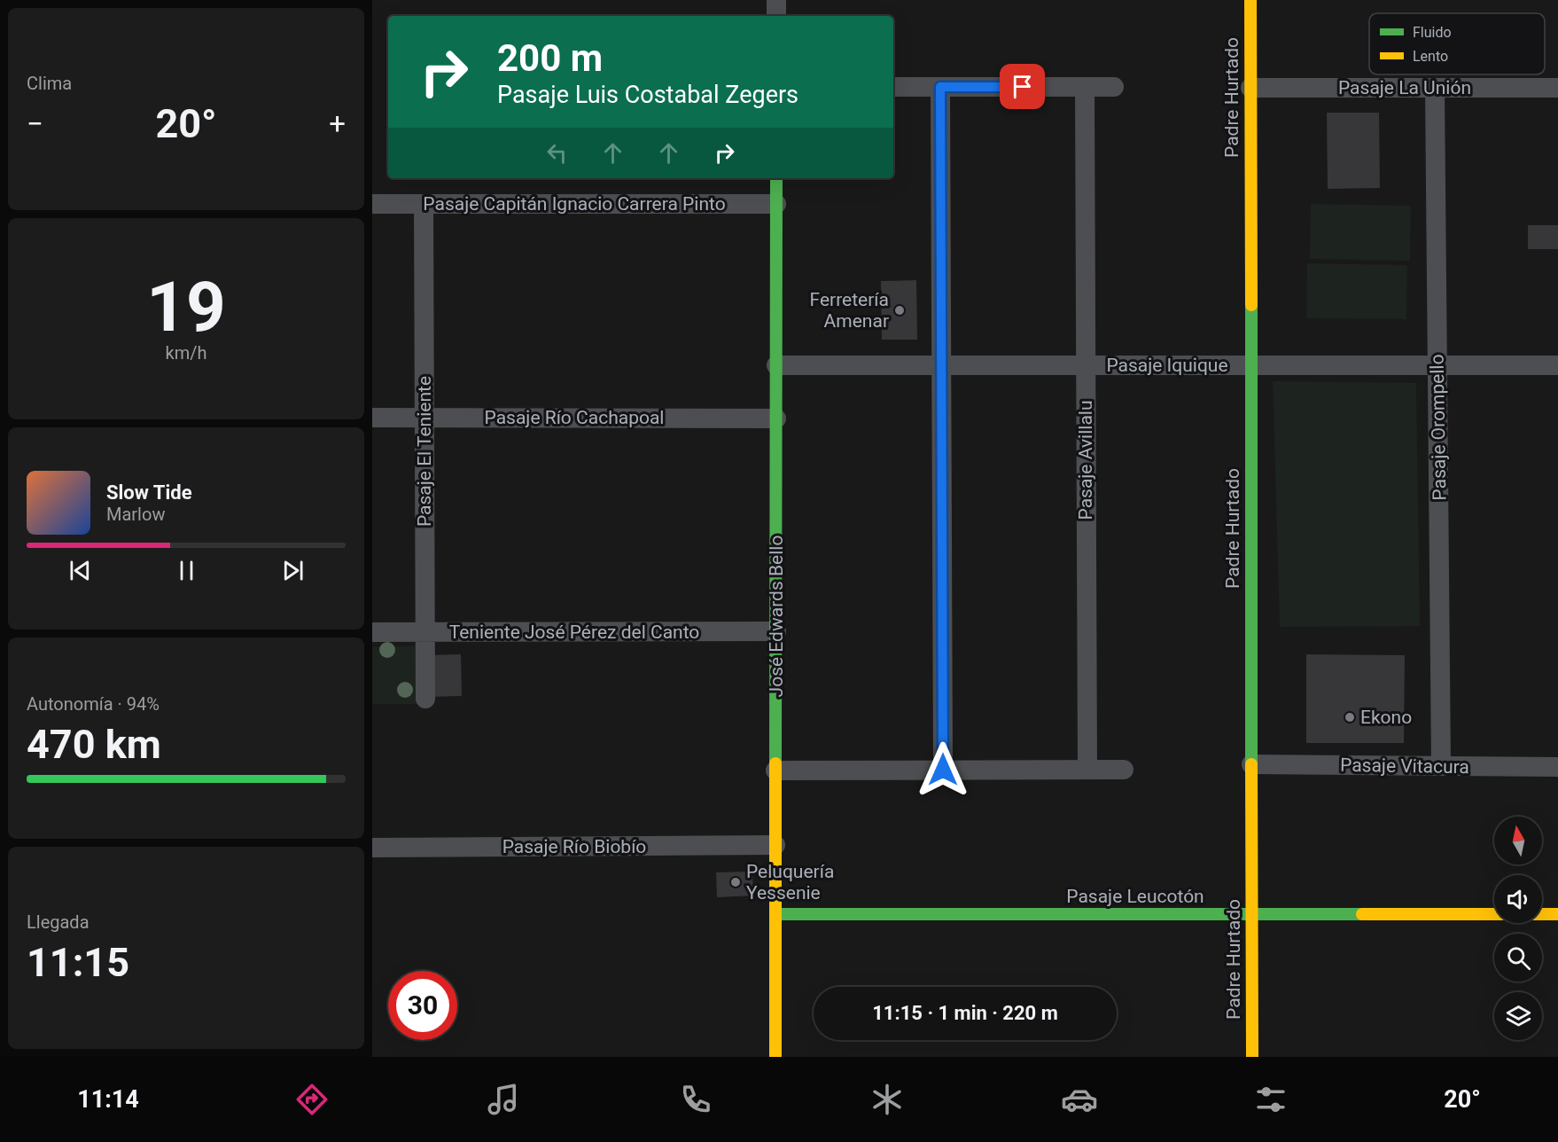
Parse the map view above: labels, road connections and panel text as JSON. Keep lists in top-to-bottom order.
{
  "streets": {
    "street": [
      "Pasaje La Unión",
      "Padre Hurtado",
      "Pasaje Capitán Ignacio Carrera Pinto",
      "Pasaje Iquique",
      "Pasaje Río Cachapoal",
      "Pasaje Orompello",
      "Pasaje El Teniente",
      "Pasaje Avillalu",
      "José Edwards Bello",
      "Teniente José Pérez del Canto",
      "Pasaje Vitacura",
      "Pasaje Río Biobío",
      "Pasaje Leucotón"
    ]
  },
  "crossings": [
    ["Pasaje La Unión", "Padre Hurtado"],
    ["Pasaje La Unión", "Pasaje Orompello"],
    ["Padre Hurtado", "Pasaje Iquique"],
    ["Padre Hurtado", "Pasaje Vitacura"],
    ["Padre Hurtado", "Pasaje Leucotón"],
    ["Pasaje Capitán Ignacio Carrera Pinto", "Pasaje El Teniente"],
    ["Pasaje Capitán Ignacio Carrera Pinto", "José Edwards Bello"],
    ["Pasaje Iquique", "Pasaje Orompello"],
    ["Pasaje Iquique", "Pasaje Avillalu"],
    ["Pasaje Iquique", "José Edwards Bello"],
    ["Pasaje Río Cachapoal", "Pasaje El Teniente"],
    ["Pasaje Río Cachapoal", "José Edwards Bello"],
    ["Pasaje Orompello", "Pasaje Vitacura"],
    ["Pasaje El Teniente", "Teniente José Pérez del Canto"],
    ["José Edwards Bello", "Teniente José Pérez del Canto"],
    ["José Edwards Bello", "Pasaje Río Biobío"],
    ["José Edwards Bello", "Pasaje Leucotón"]
  ],
  "places": ["Ferretería Amenar", "Ekono", "Peluquería Yessenie"],
  "legend": ["Fluido", "Lento"],
  "north": "top",
  "page": {
    "tile": [
      "Clima",
      ["19", "km/h"],
      ["Autonomía · 94%", "470 km"],
      ["Llegada", "11:15"]
    ],
    "turn": ["200 m", "Pasaje Luis Costabal Zegers"],
    "heat": ["−", "20°", "+"],
    "song": ["Slow Tide", "Marlow"],
    "limit": "30",
    "trip": "11:15 · 1 min · 220 m",
    "tabs": ["11:14", "20°"]
  }
}
